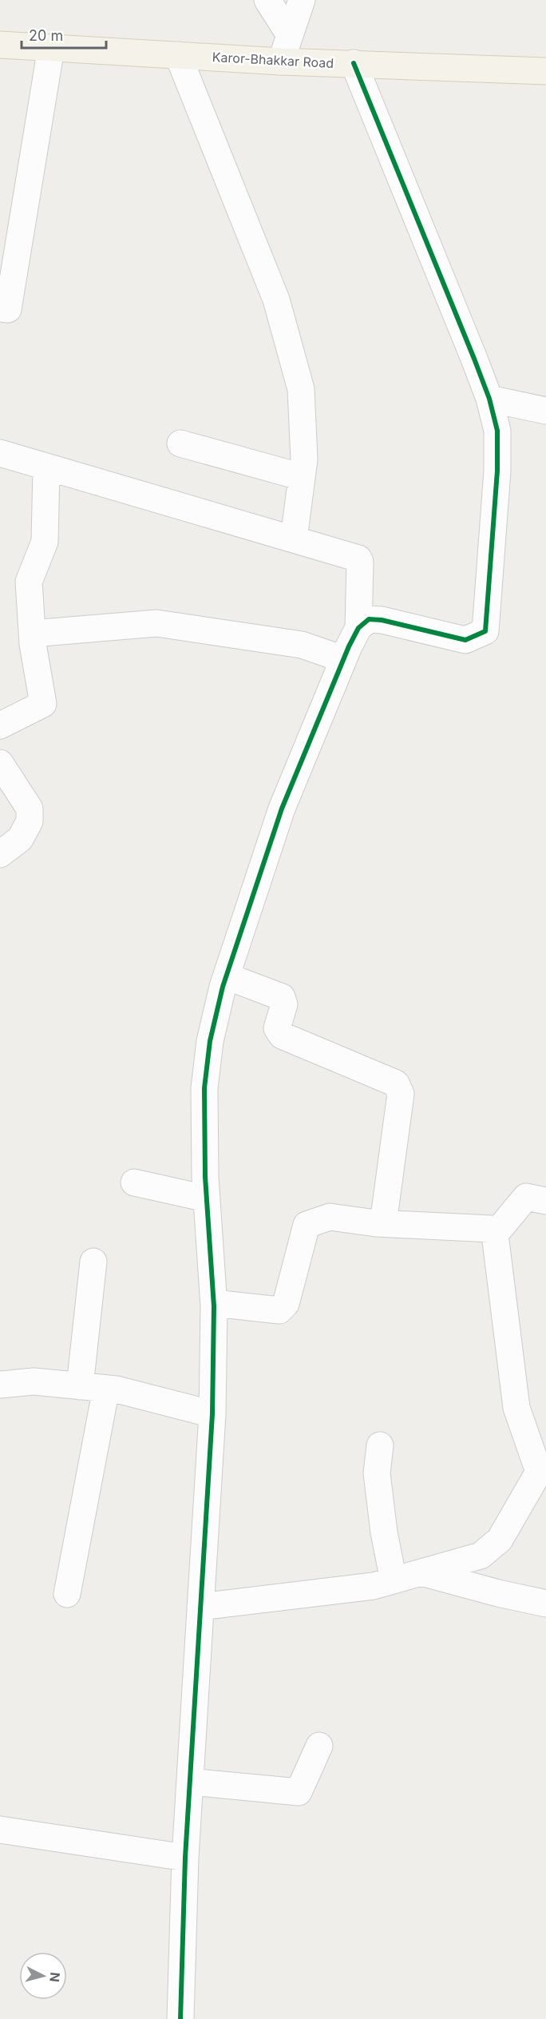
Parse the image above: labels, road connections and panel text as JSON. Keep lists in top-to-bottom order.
{
  "streets": {
    "main road": ["Karor-Bhakkar Road"]
  },
  "scale_bar": "20 m",
  "north": "right"
}
